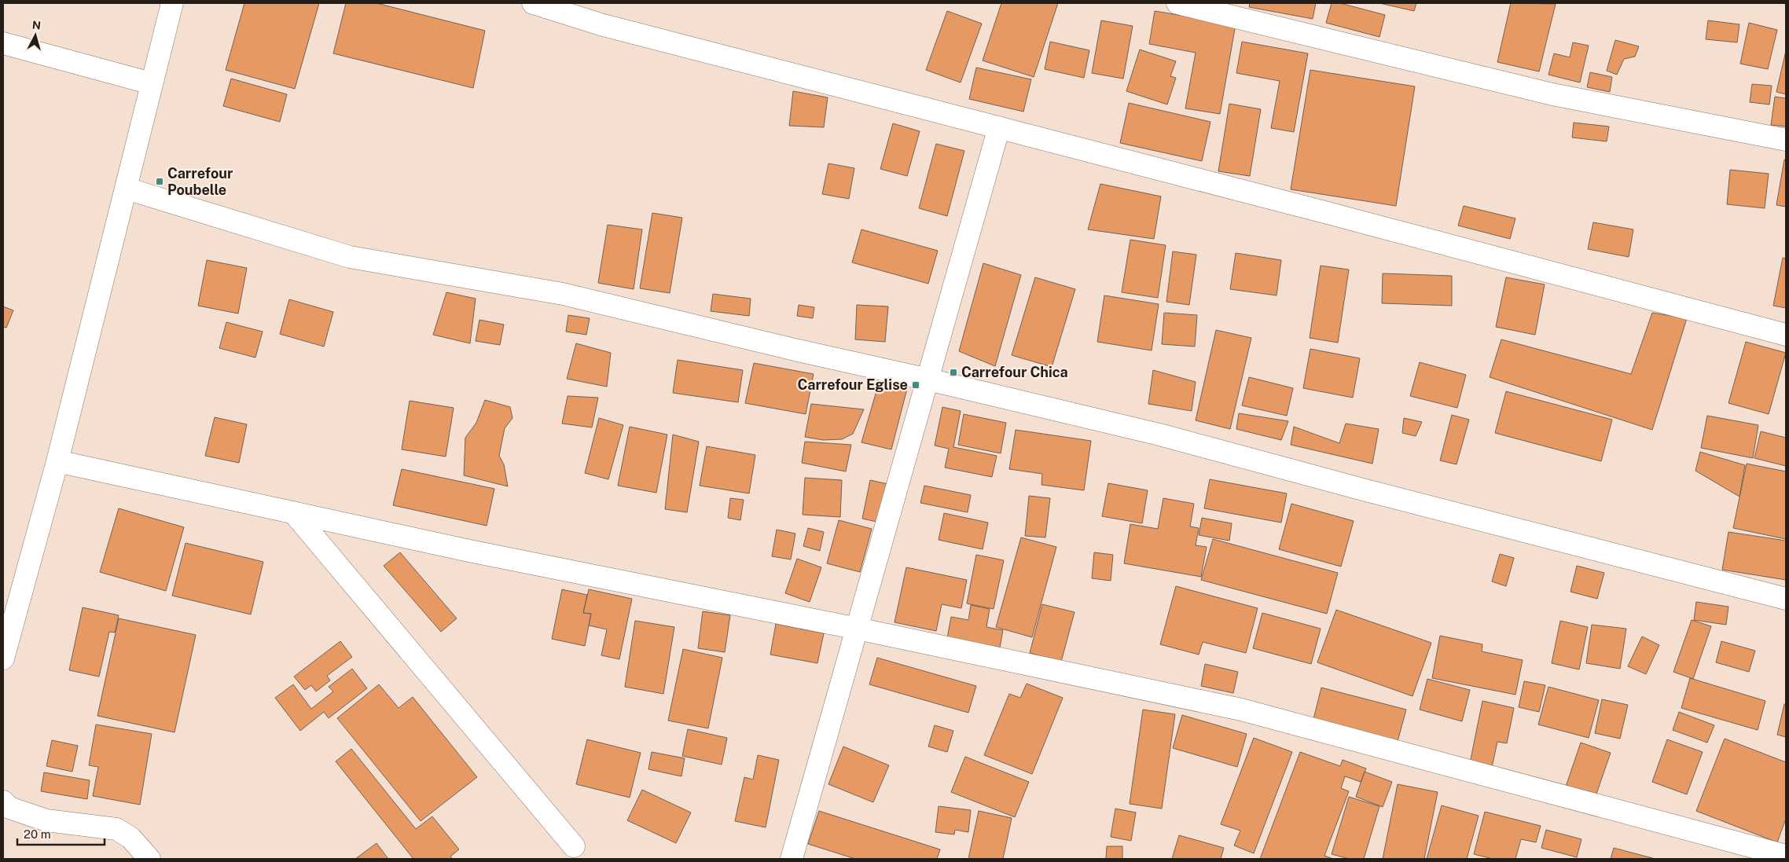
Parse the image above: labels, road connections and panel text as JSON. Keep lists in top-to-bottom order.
{
  "places": {
    "transit": ["Carrefour Poubelle", "Carrefour Chica", "Carrefour Eglise"]
  },
  "scale_bar": "20 m",
  "north": "top"
}
